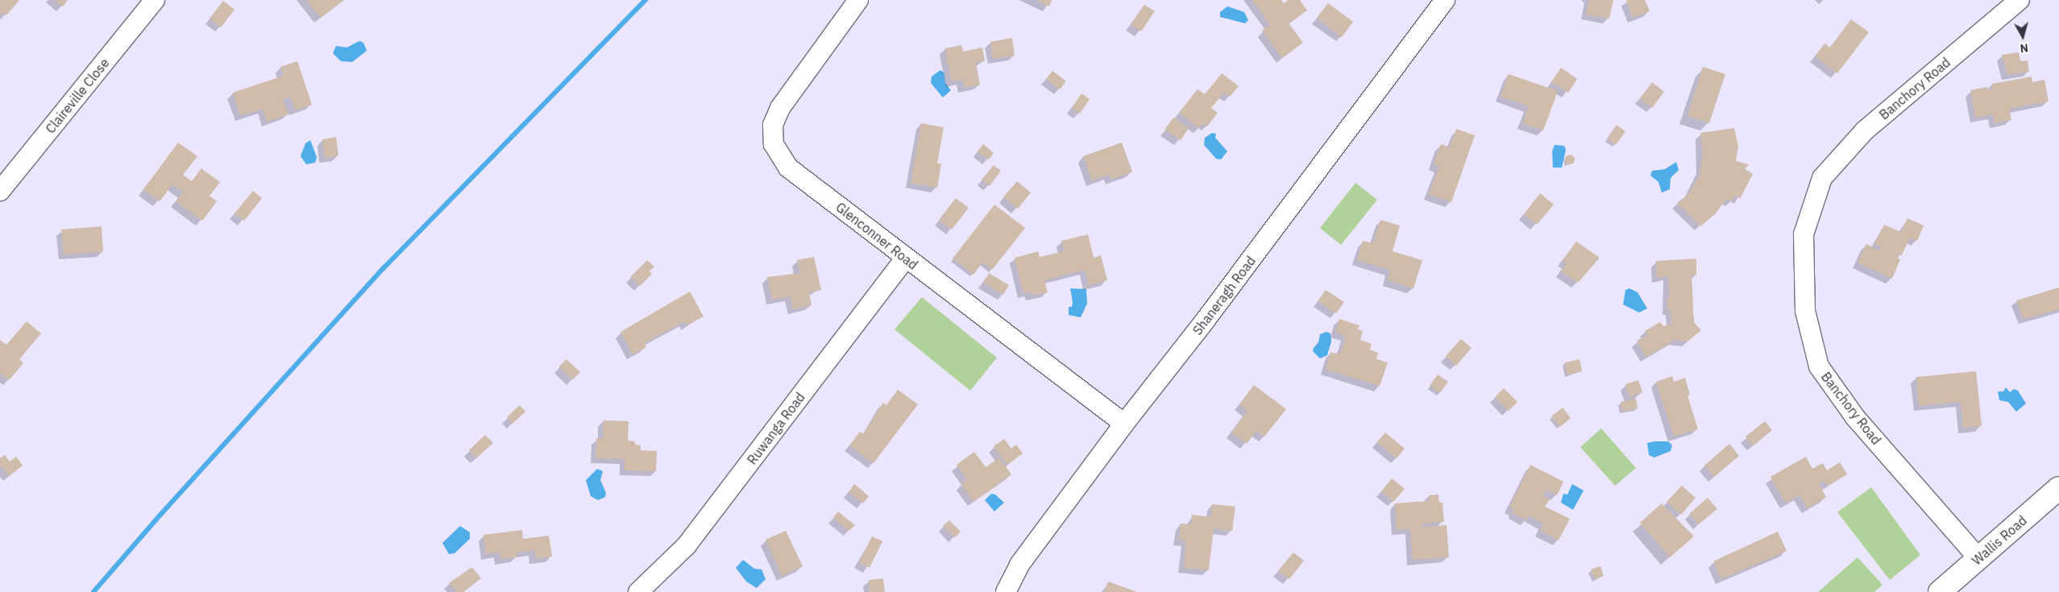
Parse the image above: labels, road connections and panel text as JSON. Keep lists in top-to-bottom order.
{
  "streets": {
    "street": [
      "Banchory Road",
      "Claireville Close",
      "Glenconner Road",
      "Shaneragh Road",
      "Ruwanga Road",
      "Wallis Road"
    ]
  },
  "crossings": [
    ["Banchory Road", "Wallis Road"],
    ["Glenconner Road", "Shaneragh Road"],
    ["Glenconner Road", "Ruwanga Road"]
  ],
  "north": "bottom"
}
